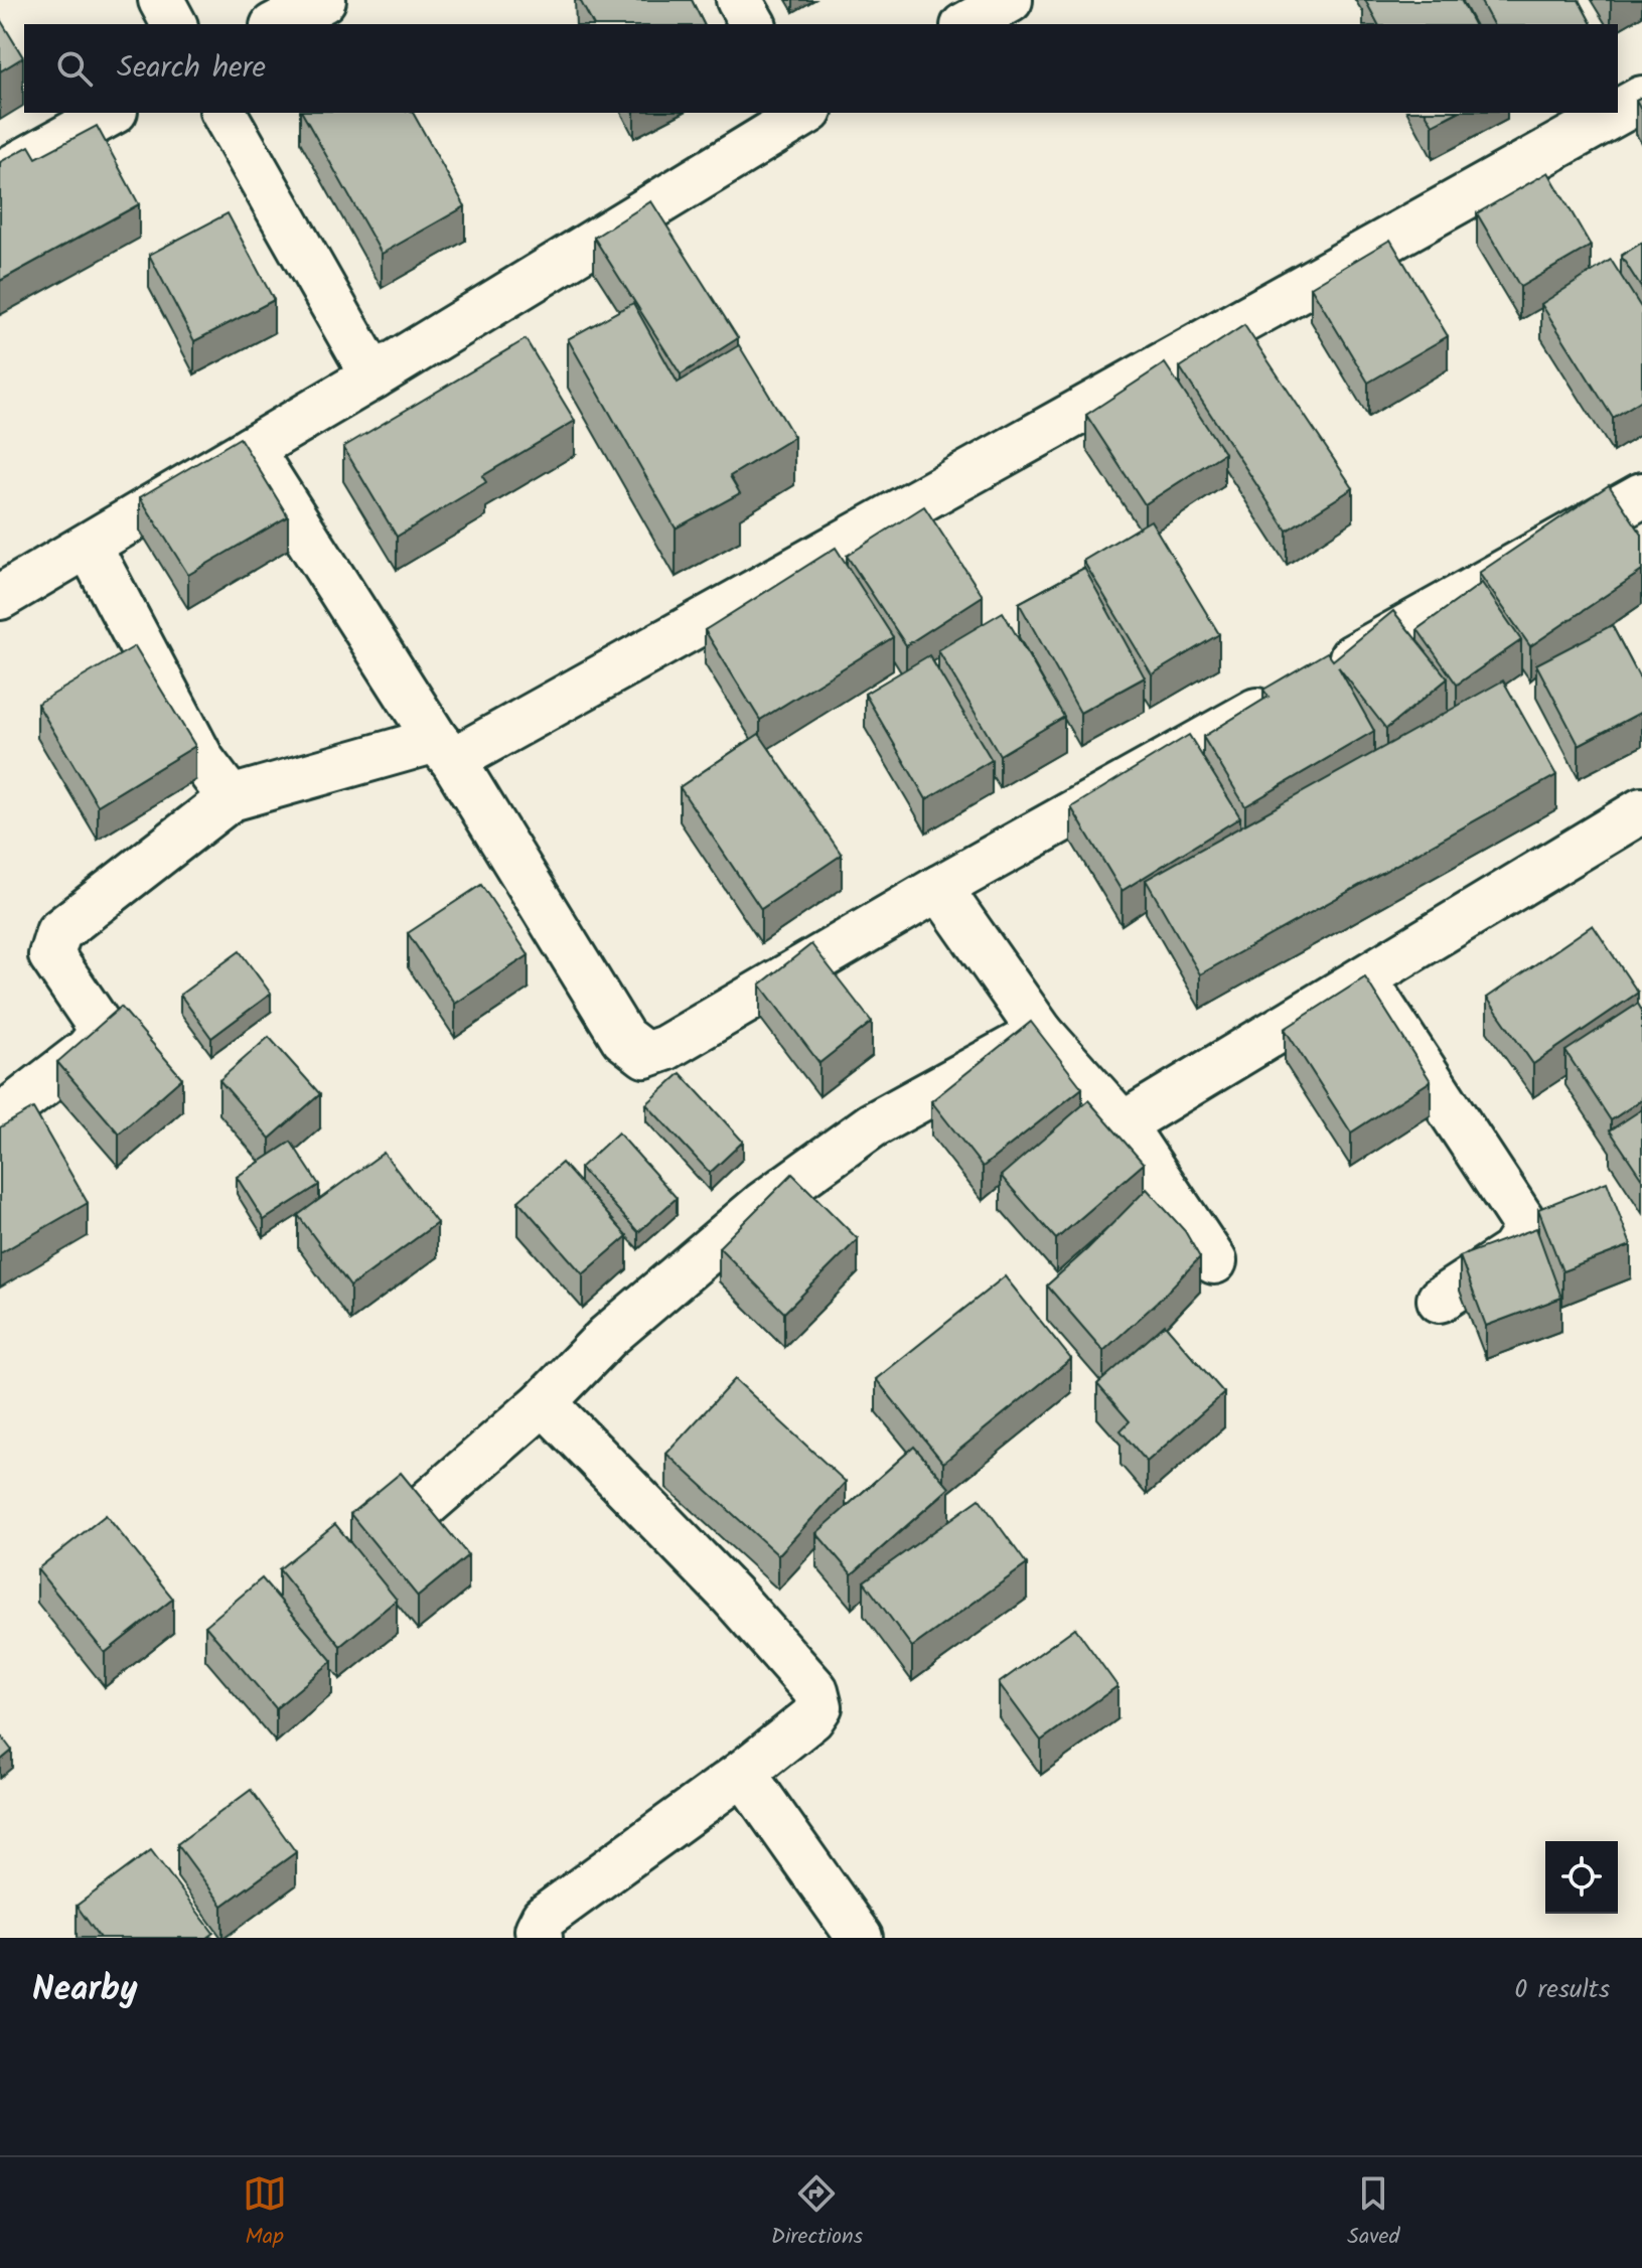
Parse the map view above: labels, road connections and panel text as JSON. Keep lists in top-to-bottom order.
{
  "page": {
    "search": "Search here",
    "heading": ["Nearby", "0 results"],
    "nav": ["Map", "Directions", "Saved"]
  }
}
